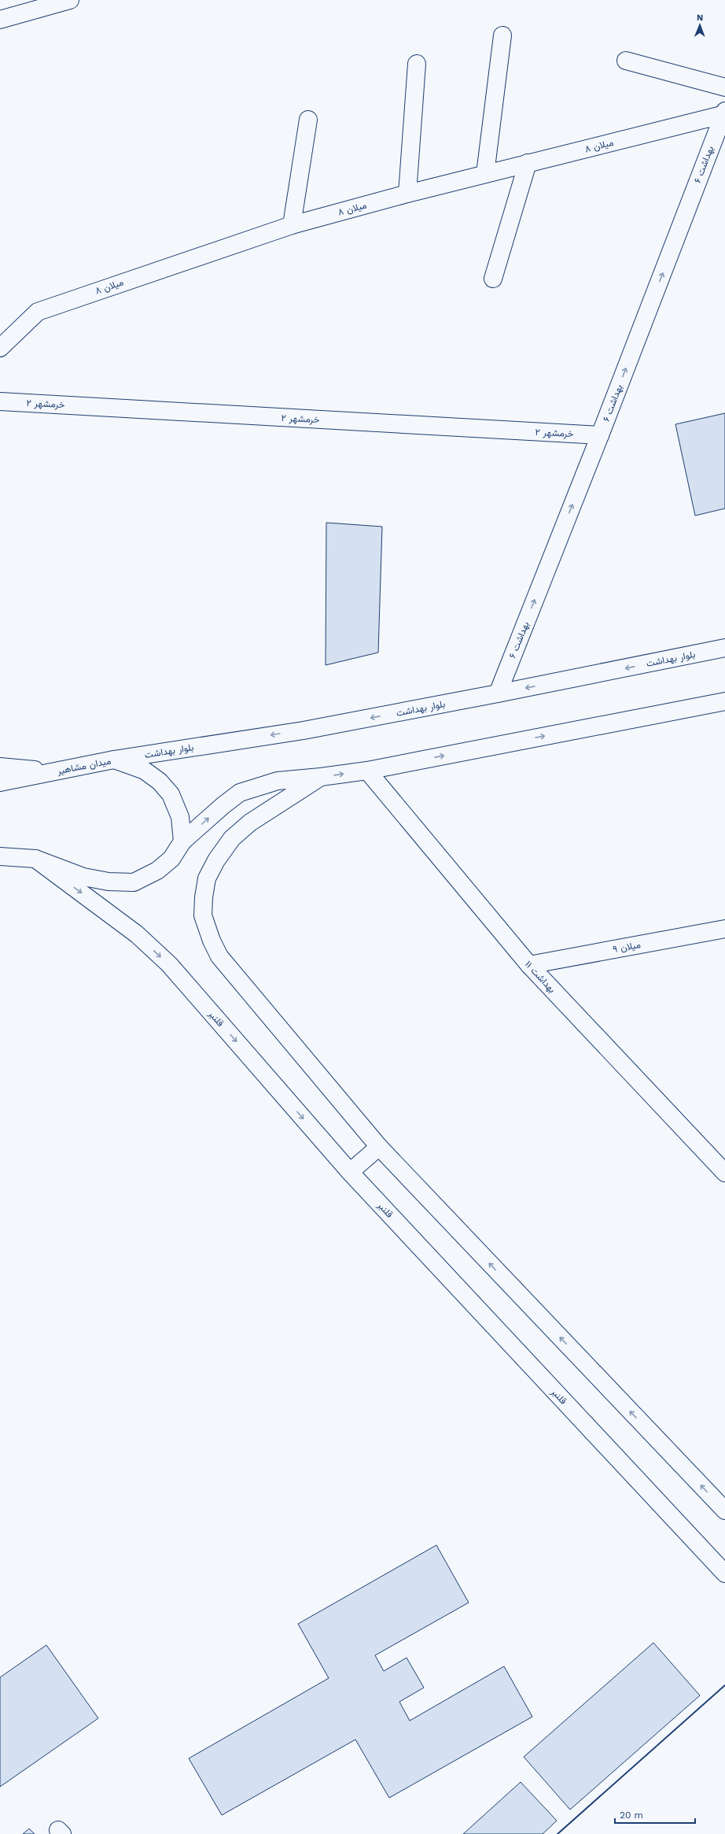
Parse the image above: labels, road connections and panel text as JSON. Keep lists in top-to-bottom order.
{
  "streets": {
    "main road": [
      "میلان ۸",
      "بهداشت ۶",
      "خرمشهر ۲",
      "بلوار بهداشت",
      "میدان مشاهیر",
      "میلان ۹",
      "بهداشت ۱۱",
      "قلنبر"
    ]
  },
  "crossings": [
    ["میلان ۸", "بهداشت ۶"],
    ["بهداشت ۶", "خرمشهر ۲"],
    ["بهداشت ۶", "بلوار بهداشت"],
    ["بلوار بهداشت", "میدان مشاهیر"],
    ["میلان ۹", "بهداشت ۱۱"]
  ],
  "one_way": ["بهداشت ۶", "قلنبر"],
  "scale_bar": "20 m",
  "north": "top"
}
